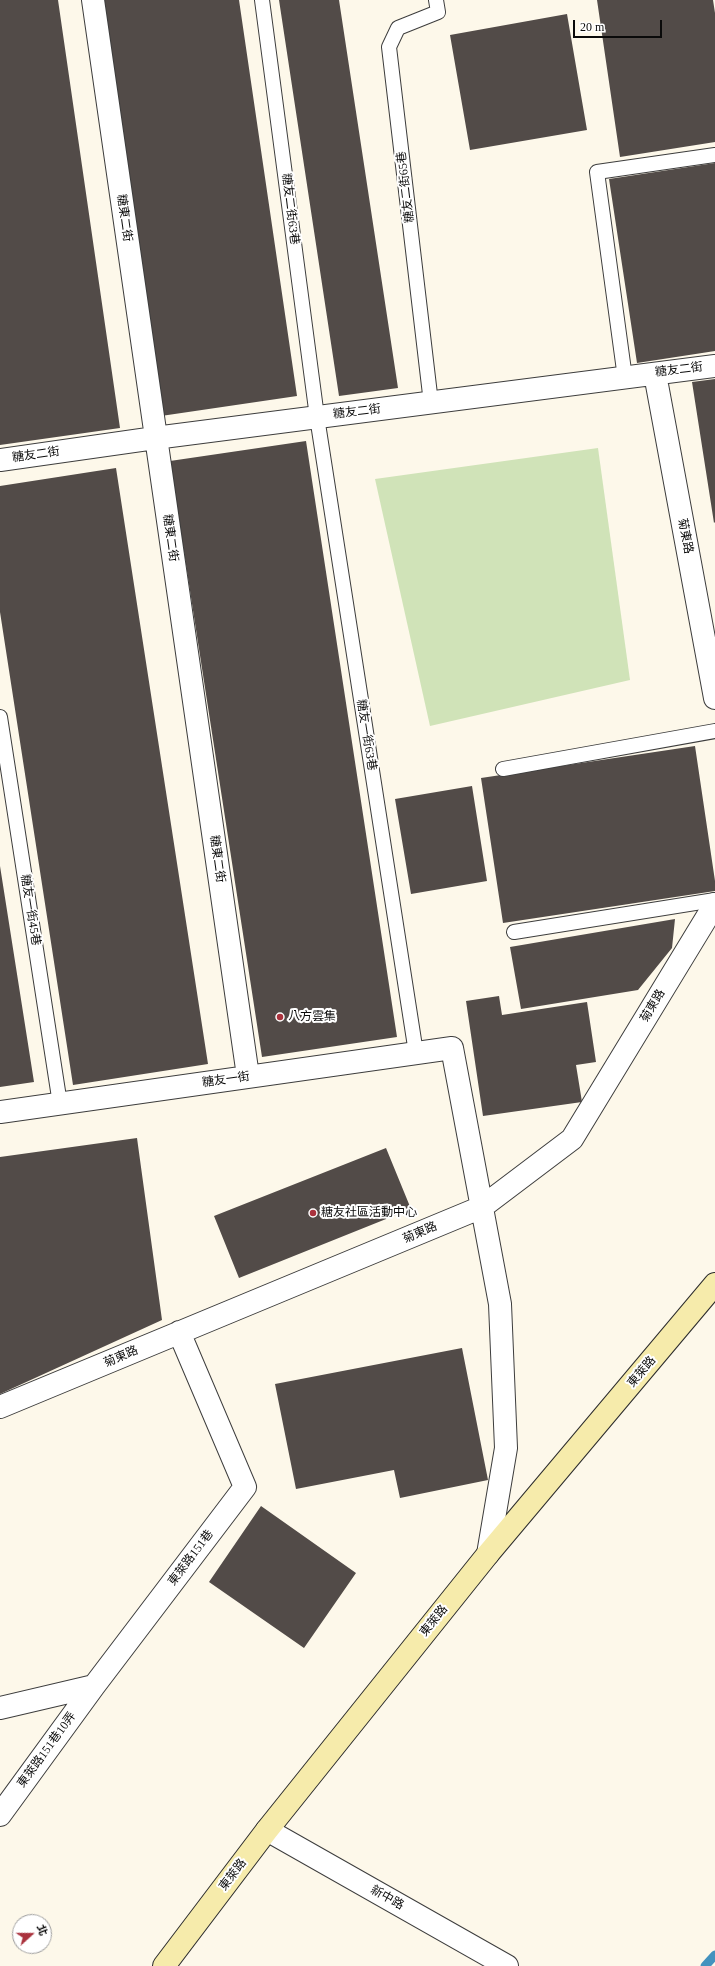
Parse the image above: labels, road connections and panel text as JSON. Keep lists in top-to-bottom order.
{
  "streets": {
    "street": [
      "糖東二街",
      "糖友二街",
      "菊東路",
      "糖友一街",
      "東萊路",
      "東萊路151巷",
      "東萊路151巷10弄",
      "新中路"
    ],
    "lane": [
      "糖友二街65巷",
      "糖友二街63巷",
      "糖友一街63巷",
      "糖友一街45巷"
    ]
  },
  "crossings": [
    ["糖友二街65巷", "糖友二街"],
    ["糖友二街63巷", "糖友二街"],
    ["糖友二街63巷", "糖友一街63巷"],
    ["糖東二街", "糖友二街"],
    ["糖東二街", "糖友一街"],
    ["糖友二街", "菊東路"],
    ["糖友二街", "糖友一街63巷"],
    ["菊東路", "糖友一街"],
    ["菊東路", "東萊路151巷"],
    ["糖友一街63巷", "糖友一街"],
    ["糖友一街45巷", "糖友一街"],
    ["東萊路", "新中路"],
    ["東萊路151巷", "東萊路151巷10弄"]
  ],
  "places": ["八方雲集", "糖友社區活動中心"],
  "scale_bar": "20 m",
  "north": "right"
}
